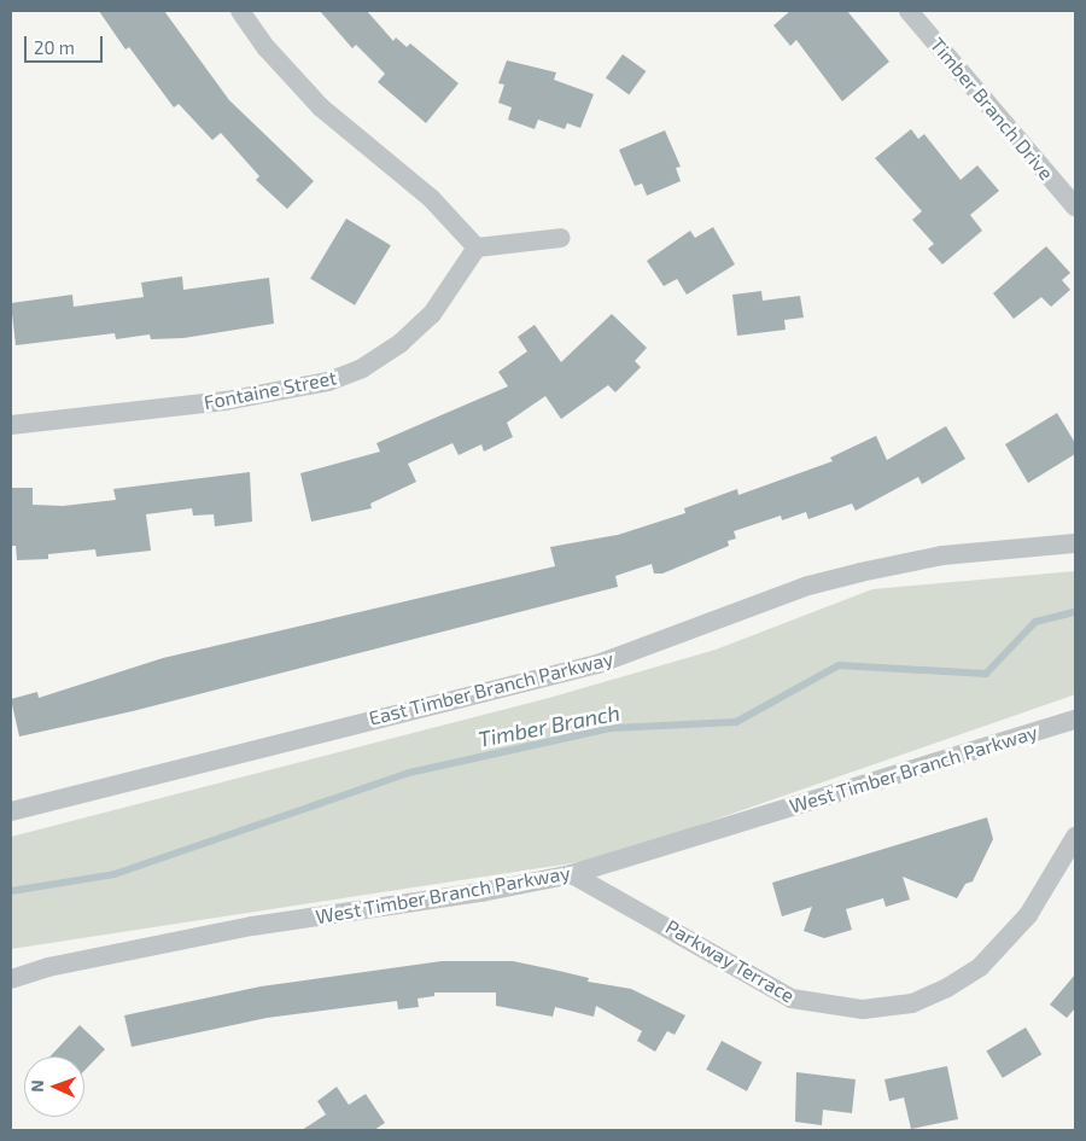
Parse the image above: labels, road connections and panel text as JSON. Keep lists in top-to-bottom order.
{
  "streets": {
    "street": [
      "Timber Branch Drive",
      "Fontaine Street",
      "East Timber Branch Parkway",
      "West Timber Branch Parkway",
      "Parkway Terrace"
    ]
  },
  "crossings": [
    ["West Timber Branch Parkway", "Parkway Terrace"]
  ],
  "water": ["Timber Branch"],
  "scale_bar": "20 m",
  "north": "left"
}
